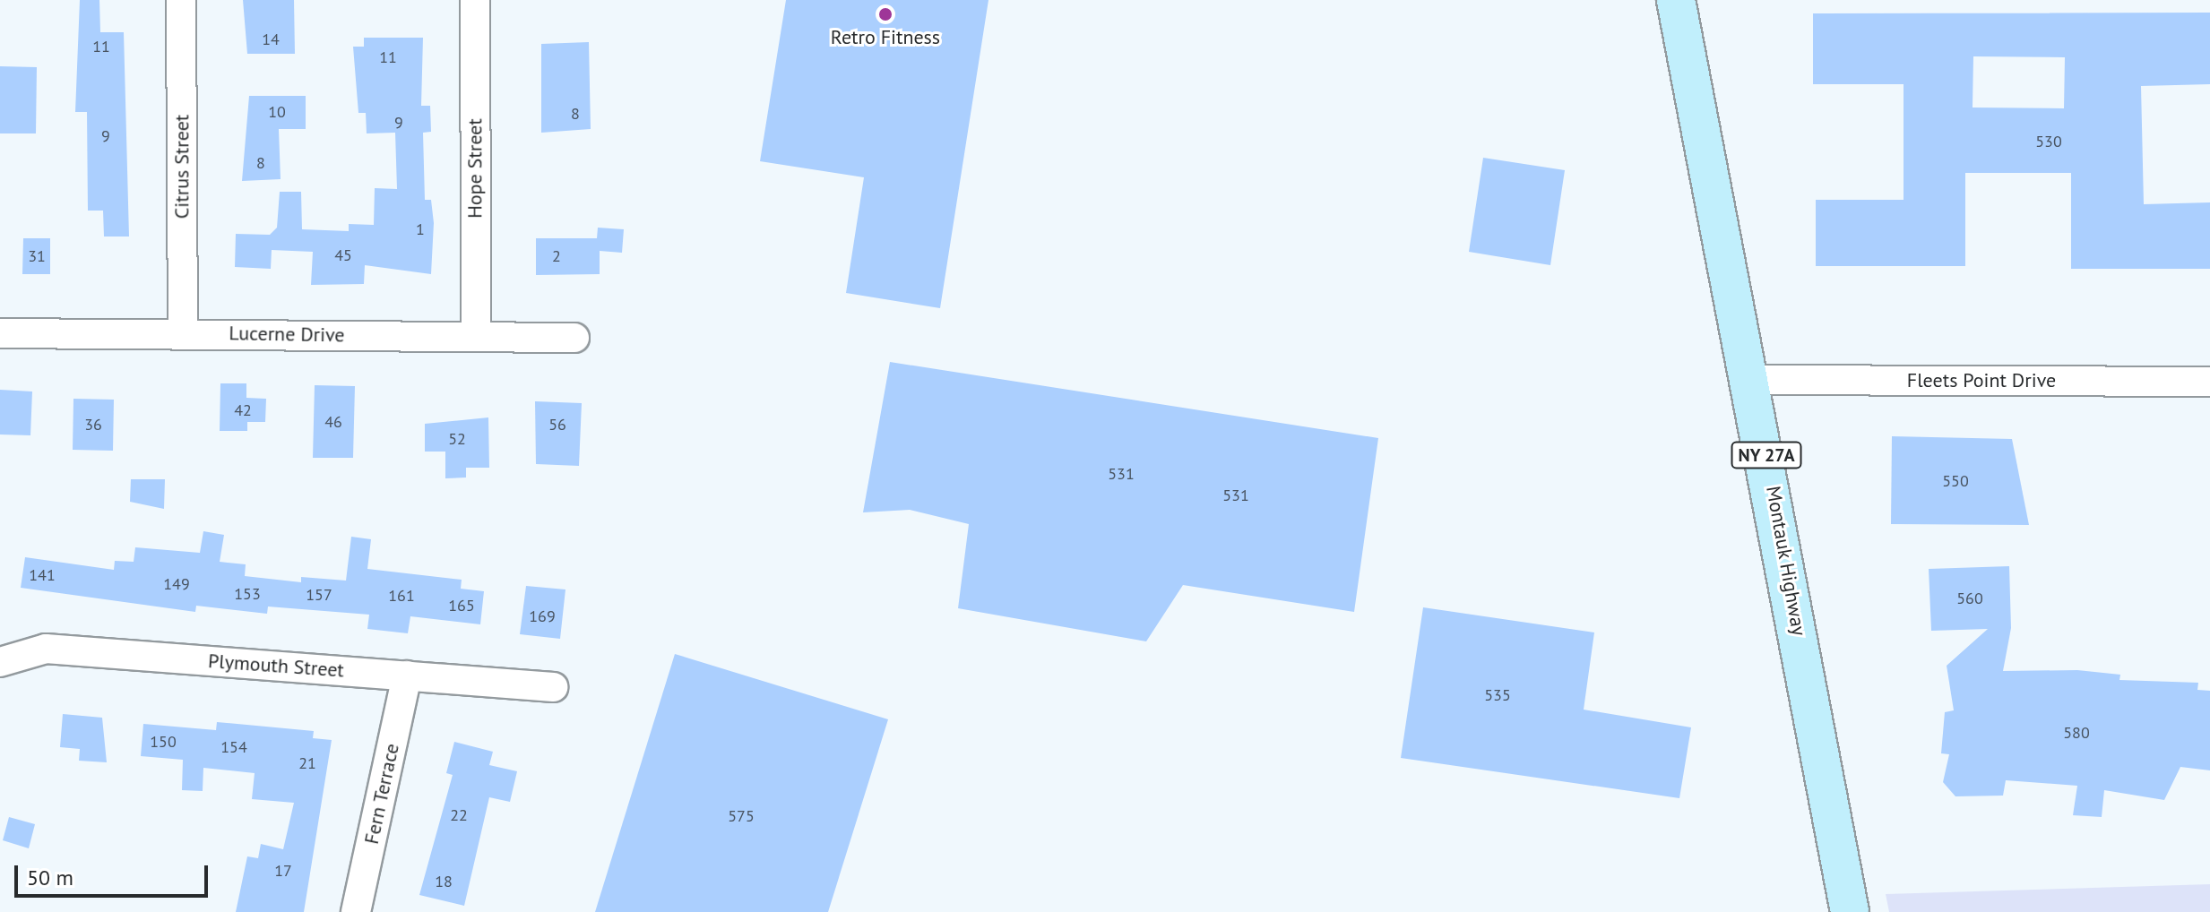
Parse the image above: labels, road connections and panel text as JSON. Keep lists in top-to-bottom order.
{
  "streets": {
    "main road": ["NY 27A", "Montauk Highway"],
    "street": [
      "Citrus Street",
      "Hope Street",
      "Lucerne Drive",
      "Fleets Point Drive",
      "Plymouth Street",
      "Fern Terrace"
    ]
  },
  "crossings": [
    ["Citrus Street", "Lucerne Drive"],
    ["Hope Street", "Lucerne Drive"],
    ["Fleets Point Drive", "Montauk Highway"],
    ["Plymouth Street", "Fern Terrace"]
  ],
  "places": ["Retro Fitness"],
  "house_numbers": [
    "14",
    "11",
    "11",
    "10",
    "8",
    "9",
    "9",
    "530",
    "8",
    "1",
    "45",
    "31",
    "2",
    "42",
    "46",
    "36",
    "56",
    "52",
    "531",
    "550",
    "531",
    "141",
    "149",
    "153",
    "157",
    "161",
    "560",
    "165",
    "169",
    "535",
    "580",
    "150",
    "154",
    "21",
    "22",
    "575",
    "17",
    "18"
  ],
  "scale_bar": "50 m"
}
